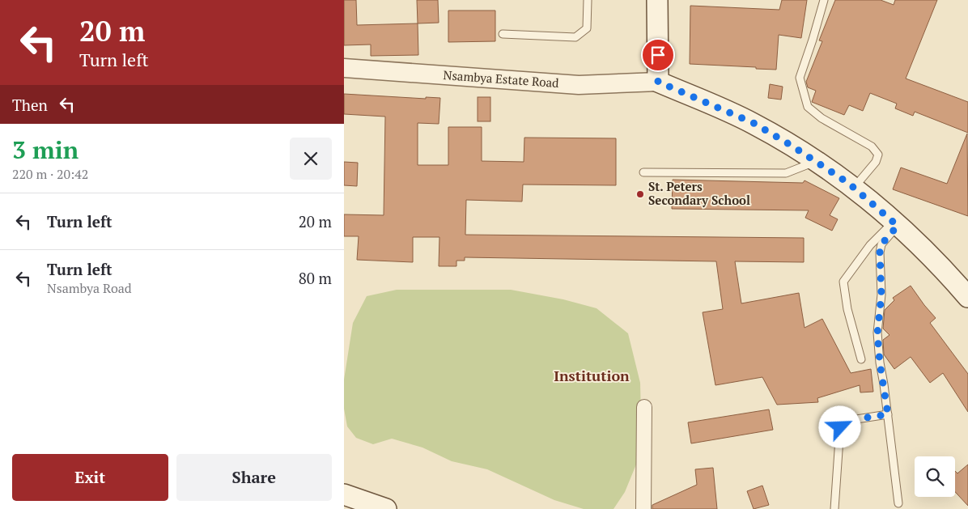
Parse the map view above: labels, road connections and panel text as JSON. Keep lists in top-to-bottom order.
{
  "streets": {
    "street": ["Nsambya Estate Road"]
  },
  "districts": ["Institution"],
  "places": ["St. Peters Secondary School"],
  "page": {
    "turn": ["20 m", "Turn left"],
    "then": "Then",
    "heading": ["3 min", "220 m · 20:42"],
    "list": [
      {
        "name": "Turn left",
        "value": "20 m"
      },
      {
        "name": "Turn left",
        "note": "Nsambya Road",
        "value": "80 m"
      }
    ],
    "buttons": ["Exit", "Share"]
  }
}
